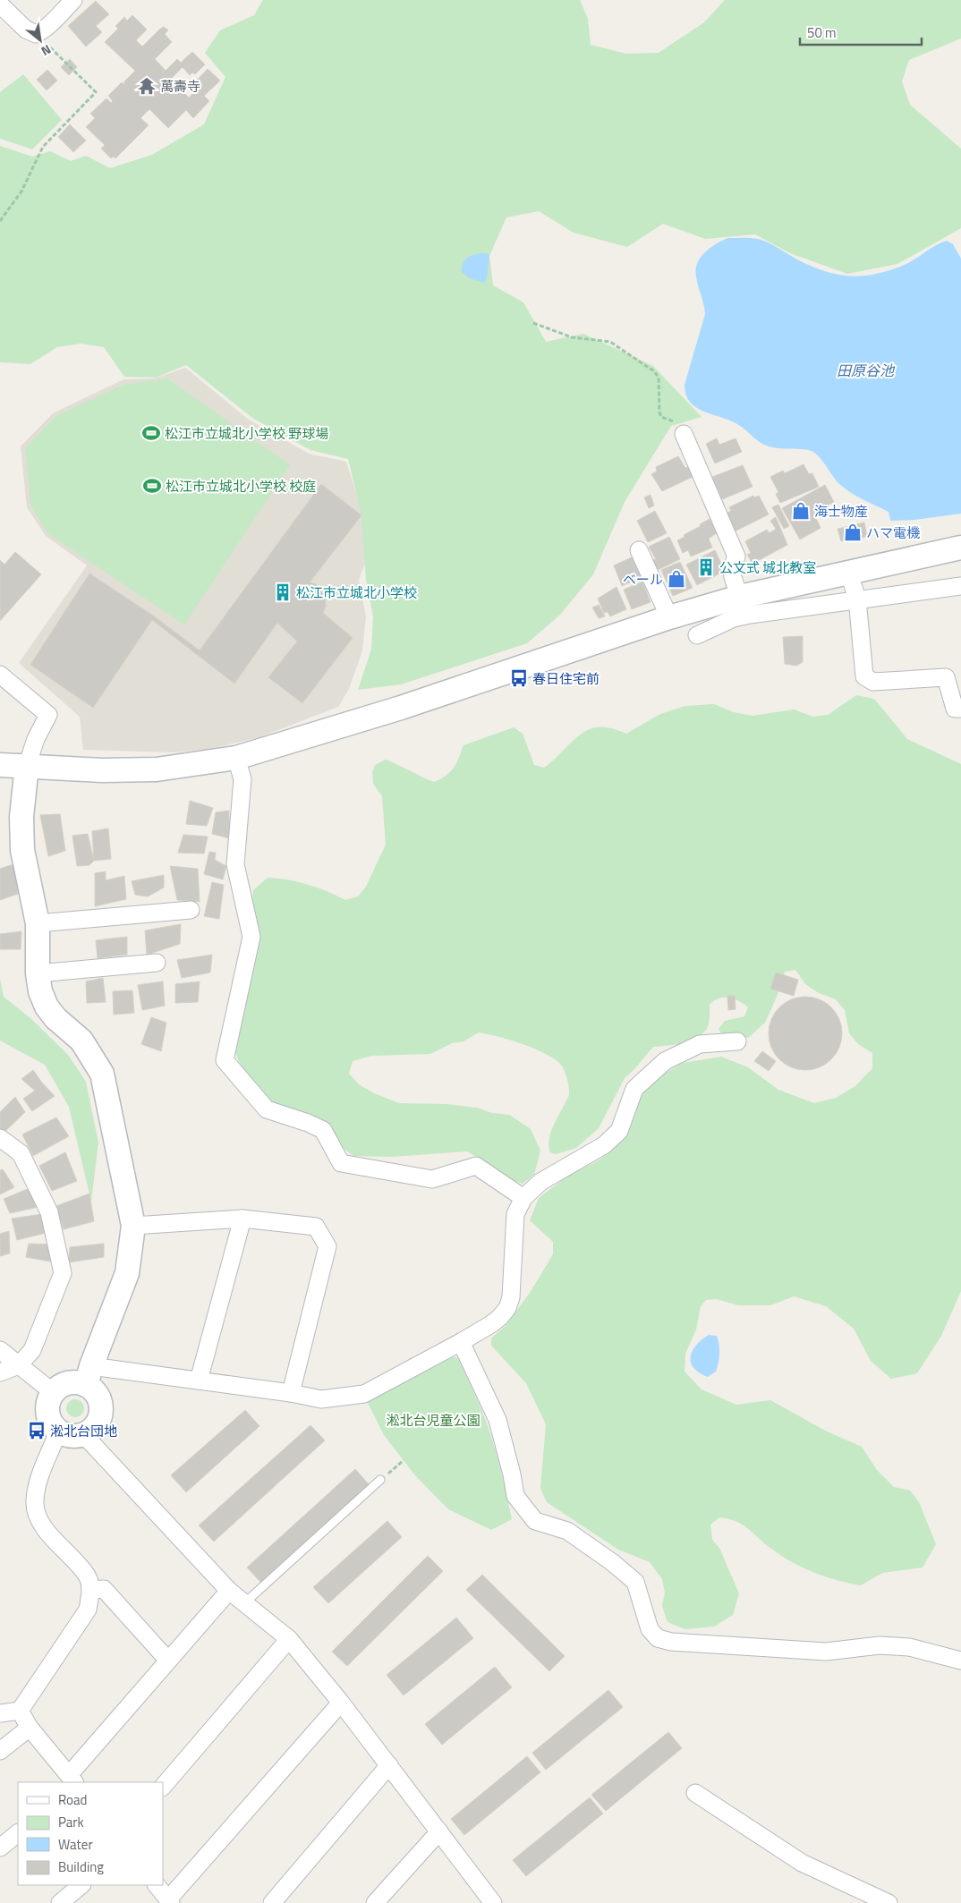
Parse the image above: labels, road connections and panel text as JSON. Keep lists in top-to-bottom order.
{
  "water": ["田原谷池"],
  "parks": ["淞北台児童公園"],
  "places": {
    "temple": ["萬壽寺"],
    "sports": ["松江市立城北小学校 野球場", "松江市立城北小学校 校庭"],
    "shop": ["海士物産", "ハマ電機", "ベール"],
    "building": ["公文式 城北教室", "松江市立城北小学校"],
    "bus stop": ["春日住宅前", "淞北台団地"]
  },
  "legend": [
    "Road",
    "Park",
    "Water",
    "Building"
  ],
  "scale_bar": "50 m",
  "north": "bottom right"
}
